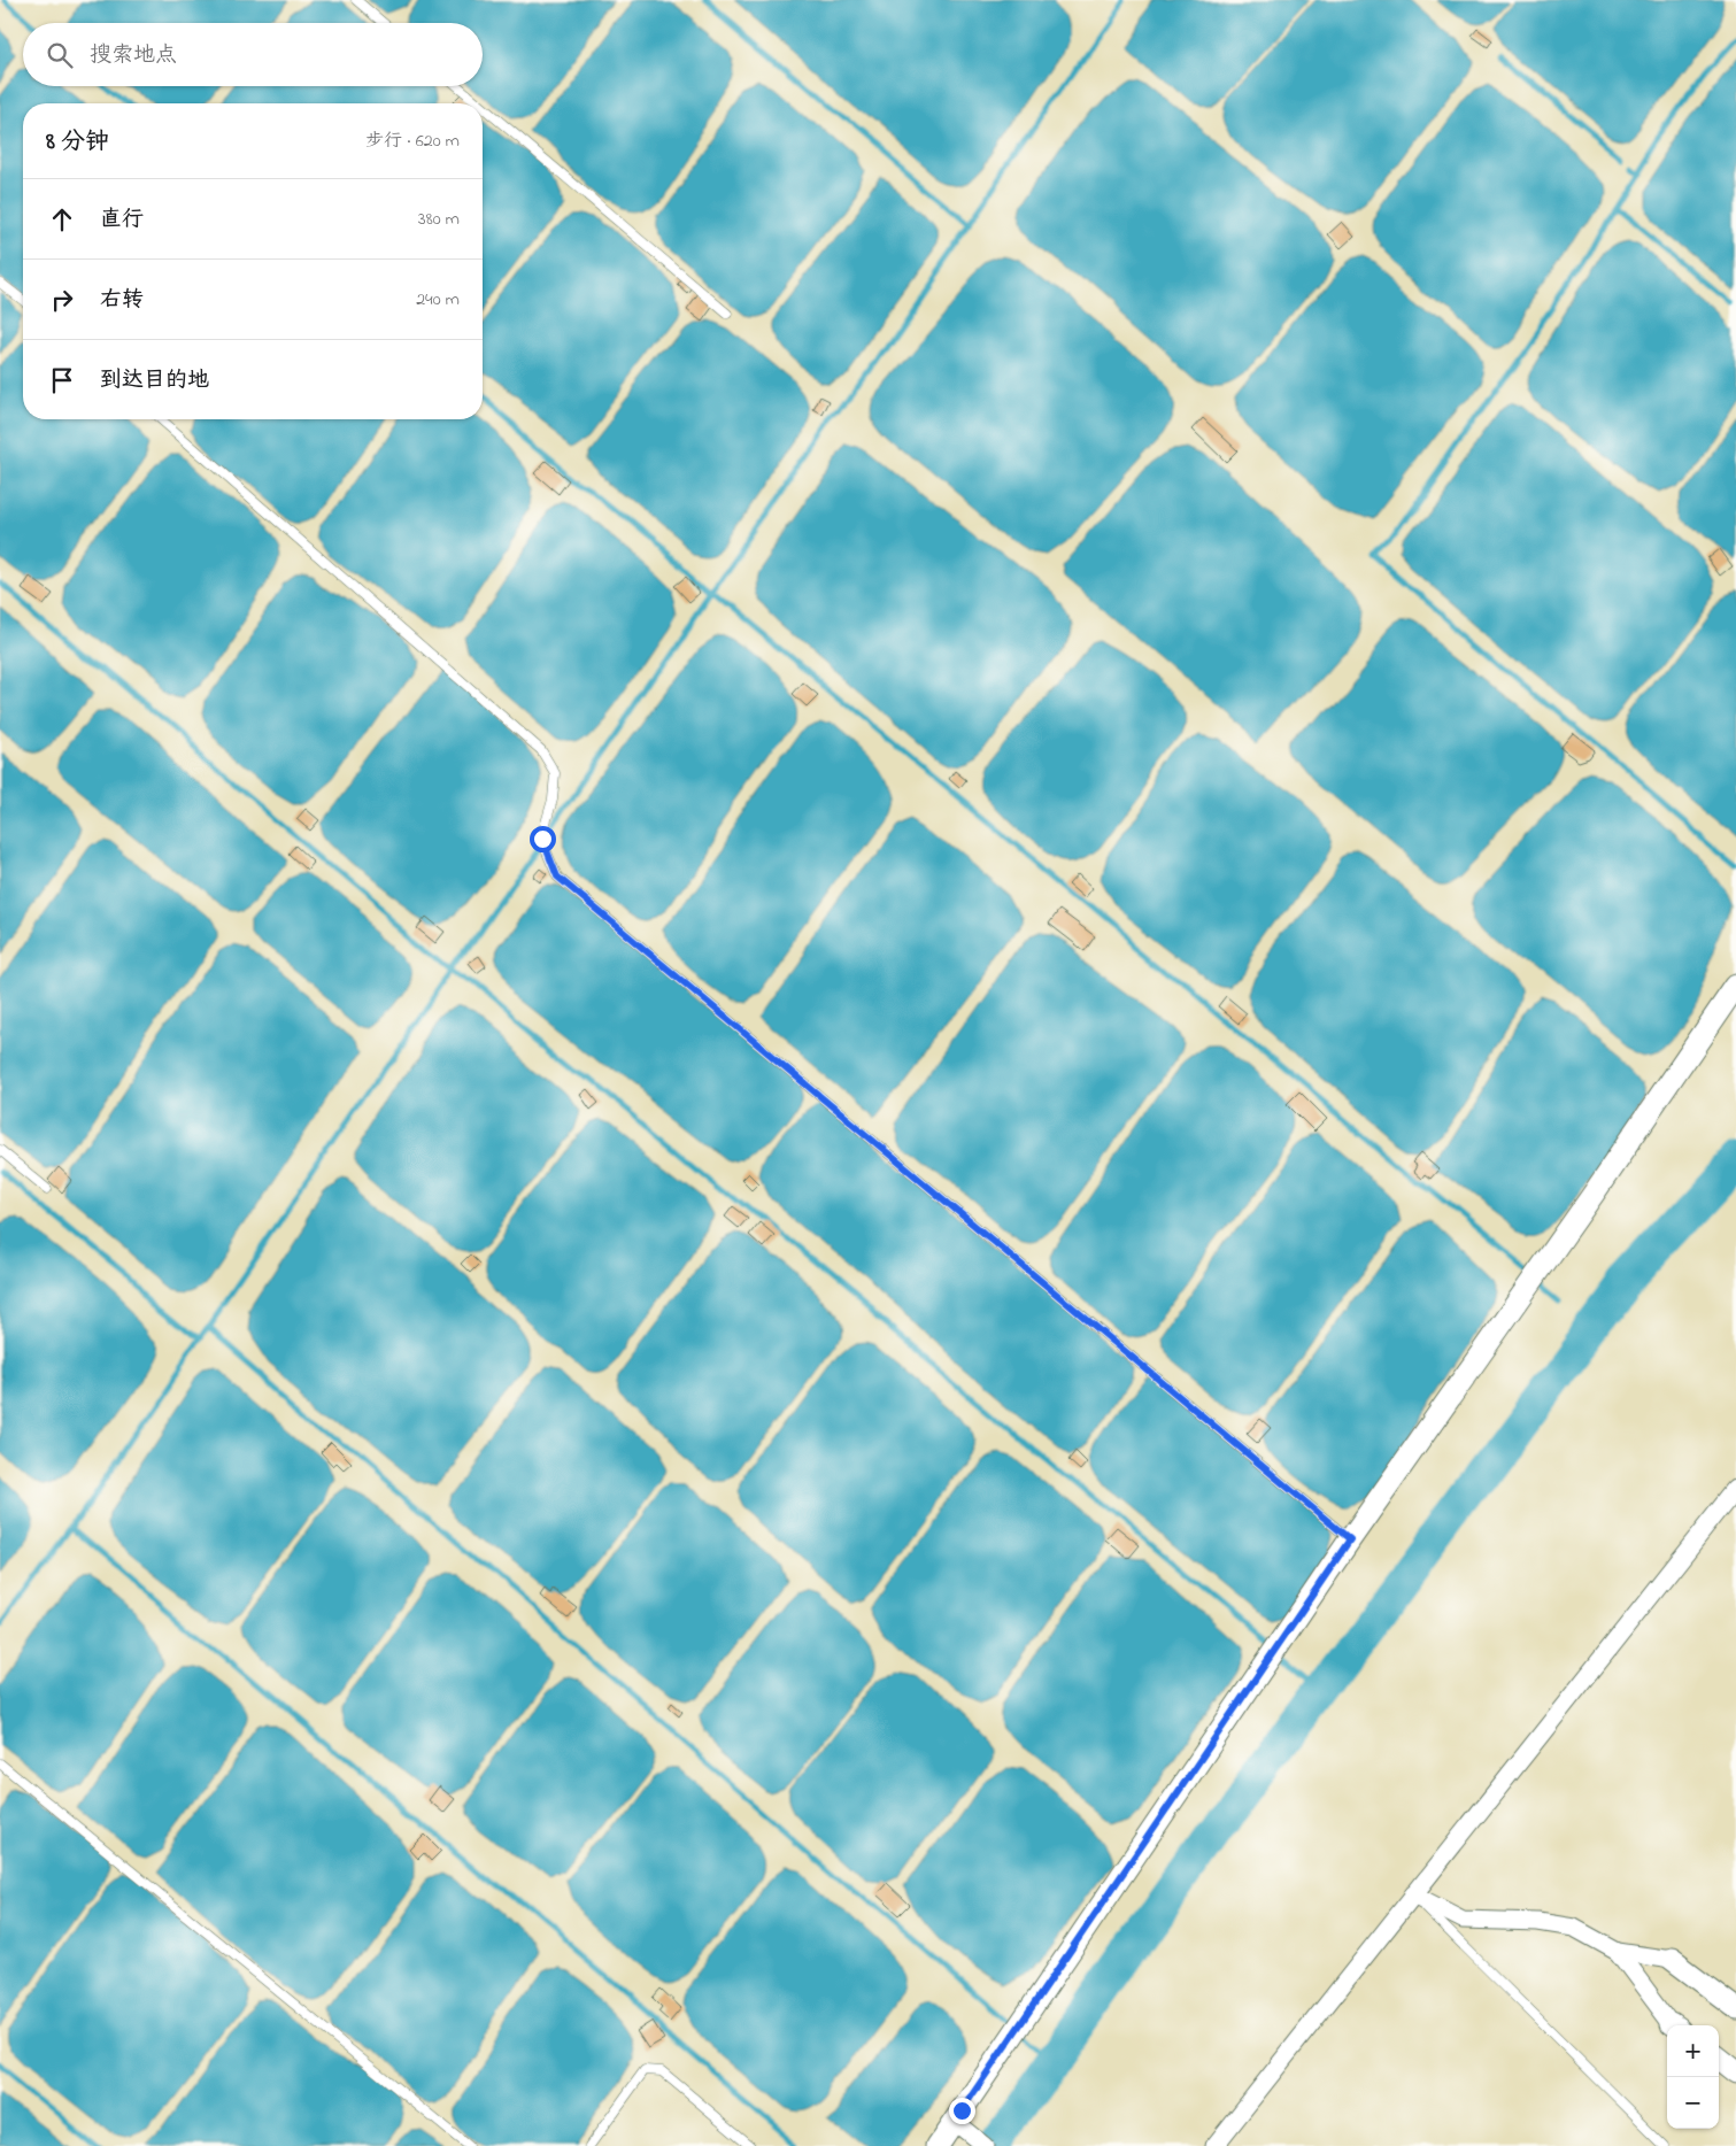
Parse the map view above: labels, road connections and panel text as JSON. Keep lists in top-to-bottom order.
{
  "page": {
    "search": "搜索地点",
    "heading": ["8 分钟", "步行 · 620 m"],
    "list": [
      ["直行", "380 m"],
      ["右转", "240 m"],
      "到达目的地"
    ],
    "map_buttons": ["+", "−"]
  }
}
